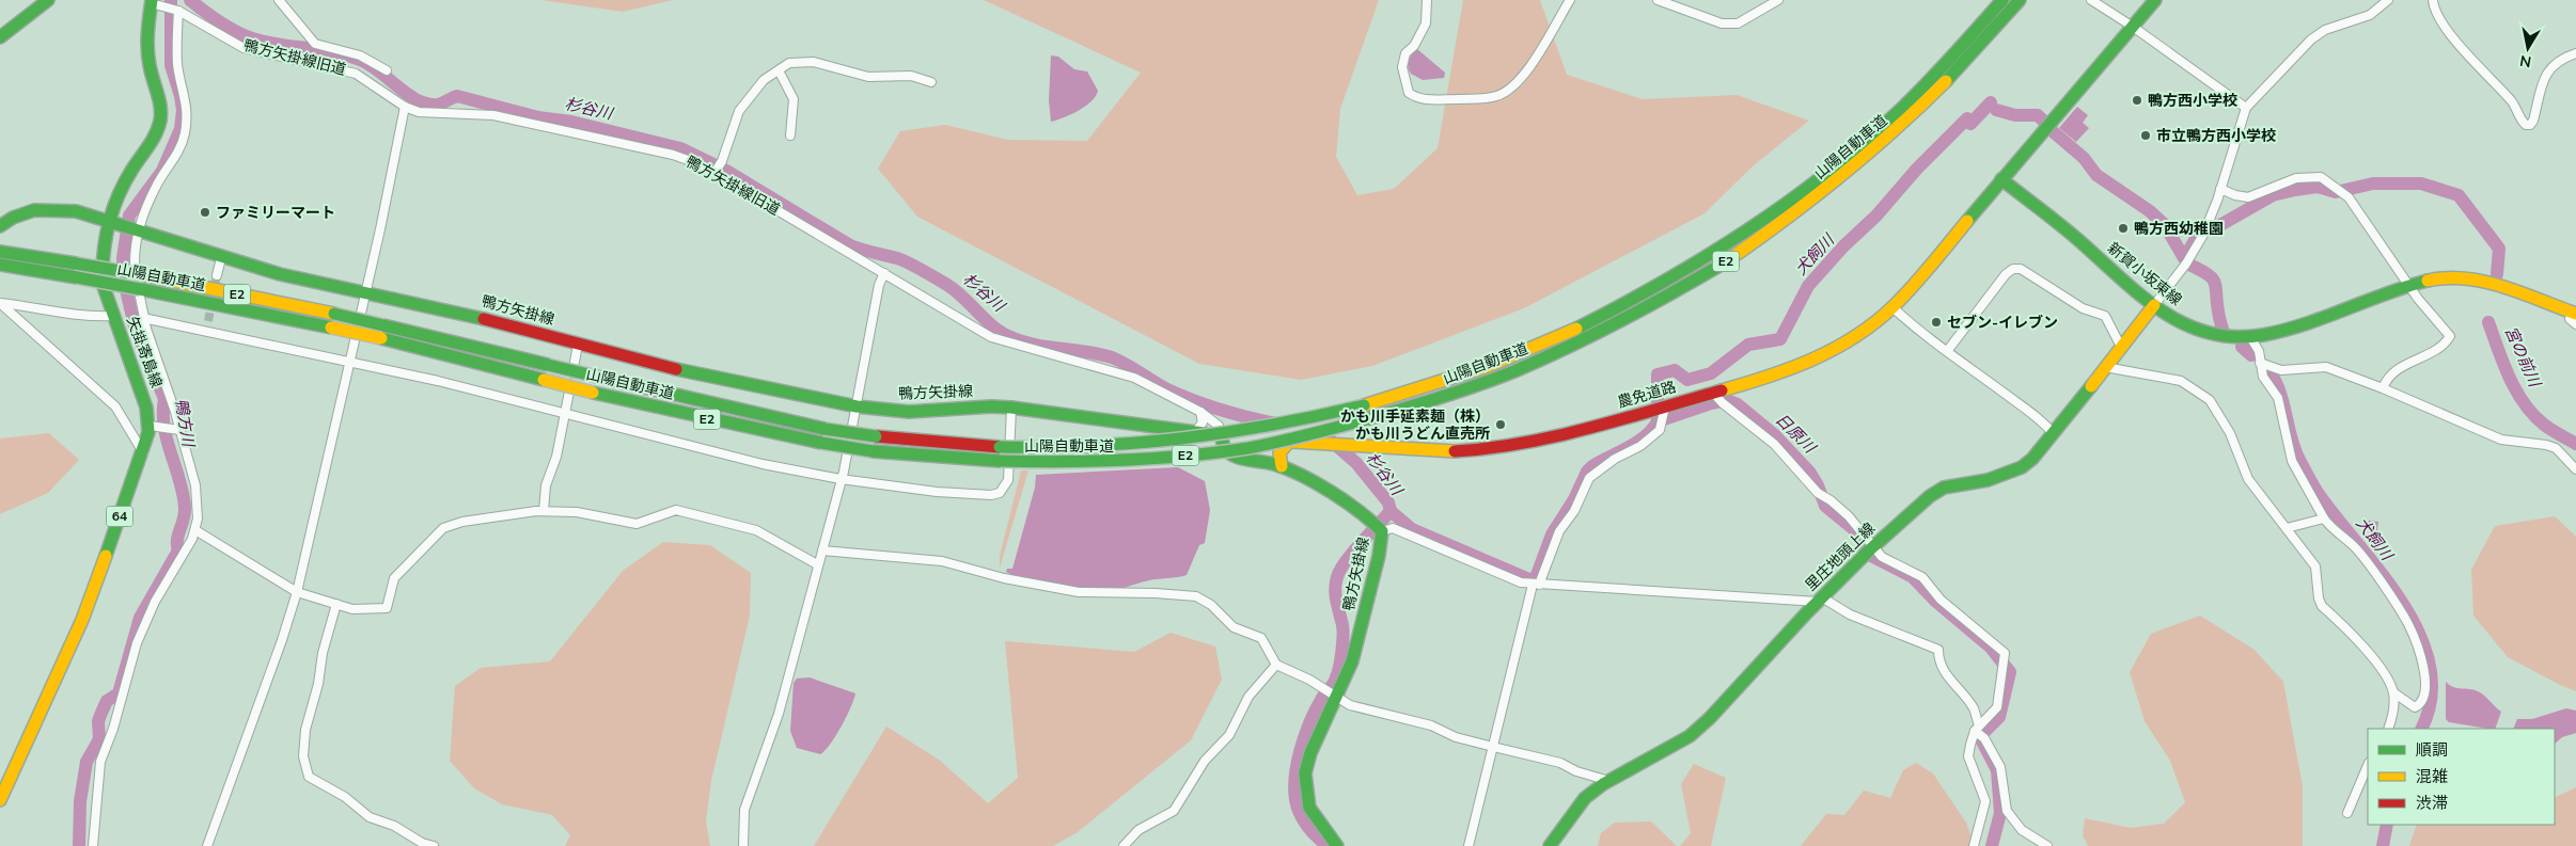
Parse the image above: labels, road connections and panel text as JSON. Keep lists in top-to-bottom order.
{
  "streets": {
    "main road": [
      "山陽自動車道",
      "E2",
      "新賀小坂東線",
      "鴨方矢掛線",
      "矢掛寄島線",
      "農免道路",
      "64",
      "里庄地頭上線"
    ],
    "street": ["鴨方矢掛線旧道"]
  },
  "crossings": [
    ["鴨方矢掛線旧道", "鴨方矢掛線"],
    ["鴨方矢掛線旧道", "矢掛寄島線"],
    ["鴨方矢掛線旧道", "農免道路"],
    ["新賀小坂東線", "農免道路"],
    ["新賀小坂東線", "里庄地頭上線"],
    ["鴨方矢掛線", "矢掛寄島線"],
    ["鴨方矢掛線", "農免道路"]
  ],
  "water": [
    "杉谷川",
    "犬飼川",
    "宮の前川",
    "鴨方川",
    "日原川"
  ],
  "places": [
    "鴨方西小学校",
    "市立鴨方西小学校",
    "ファミリーマート",
    "鴨方西幼稚園",
    "セブン-イレブン",
    "かも川手延素麺（株） かも川うどん直売所"
  ],
  "legend": ["順調", "混雑", "渋滞"],
  "north": "bottom"
}
